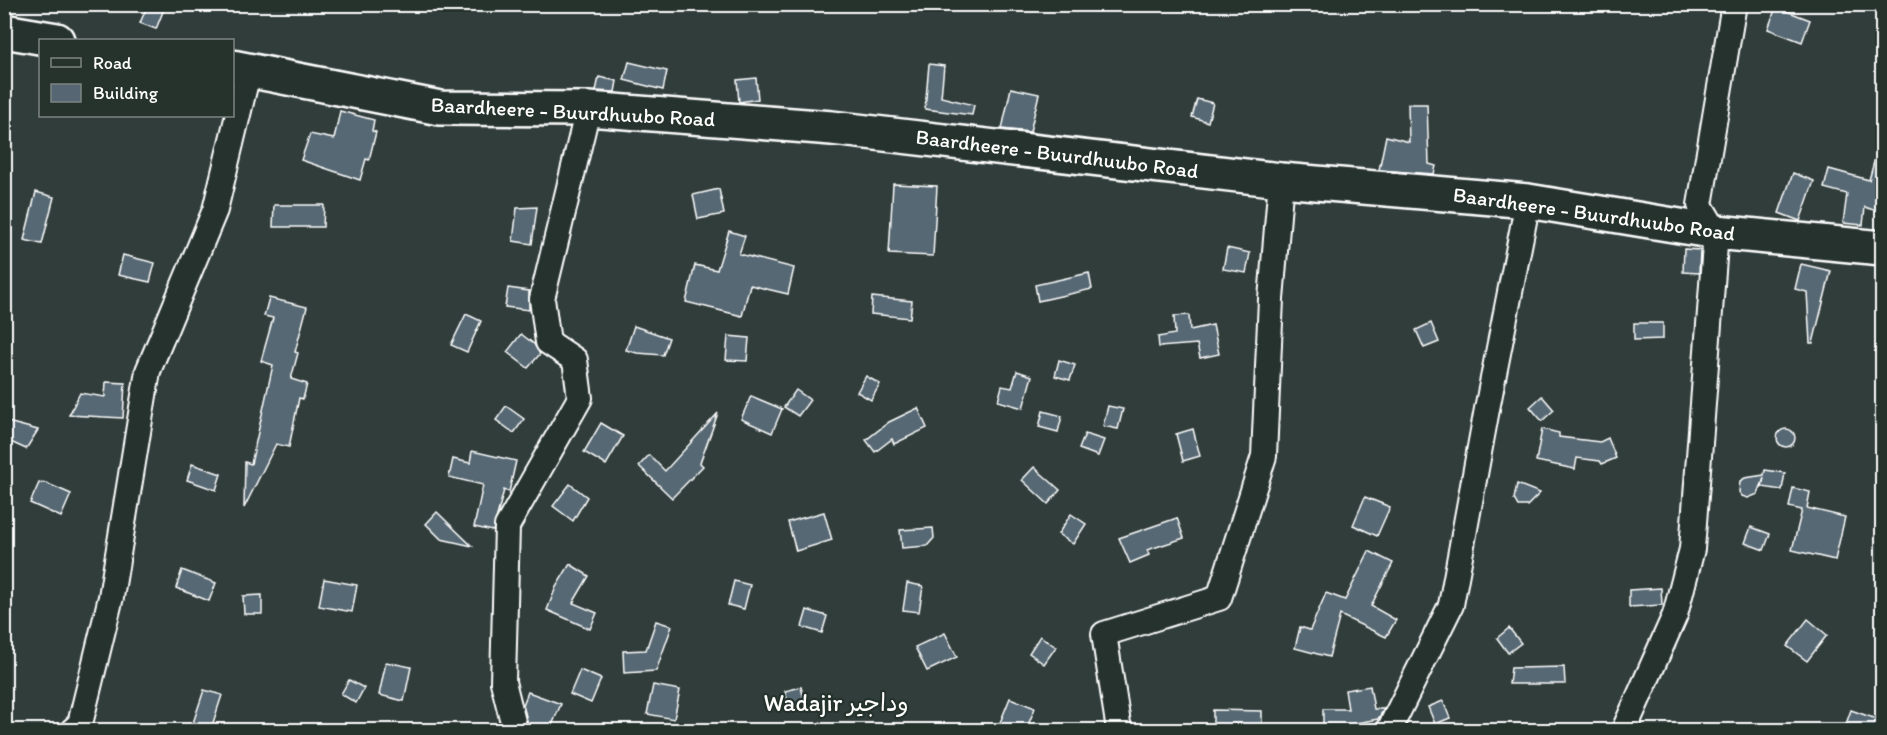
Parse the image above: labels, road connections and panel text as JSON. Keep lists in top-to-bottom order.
{
  "streets": {
    "main road": ["Baardheere - Buurdhuubo Road"]
  },
  "districts": ["Wadajir وداجير"],
  "legend": ["Road", "Building"]
}
